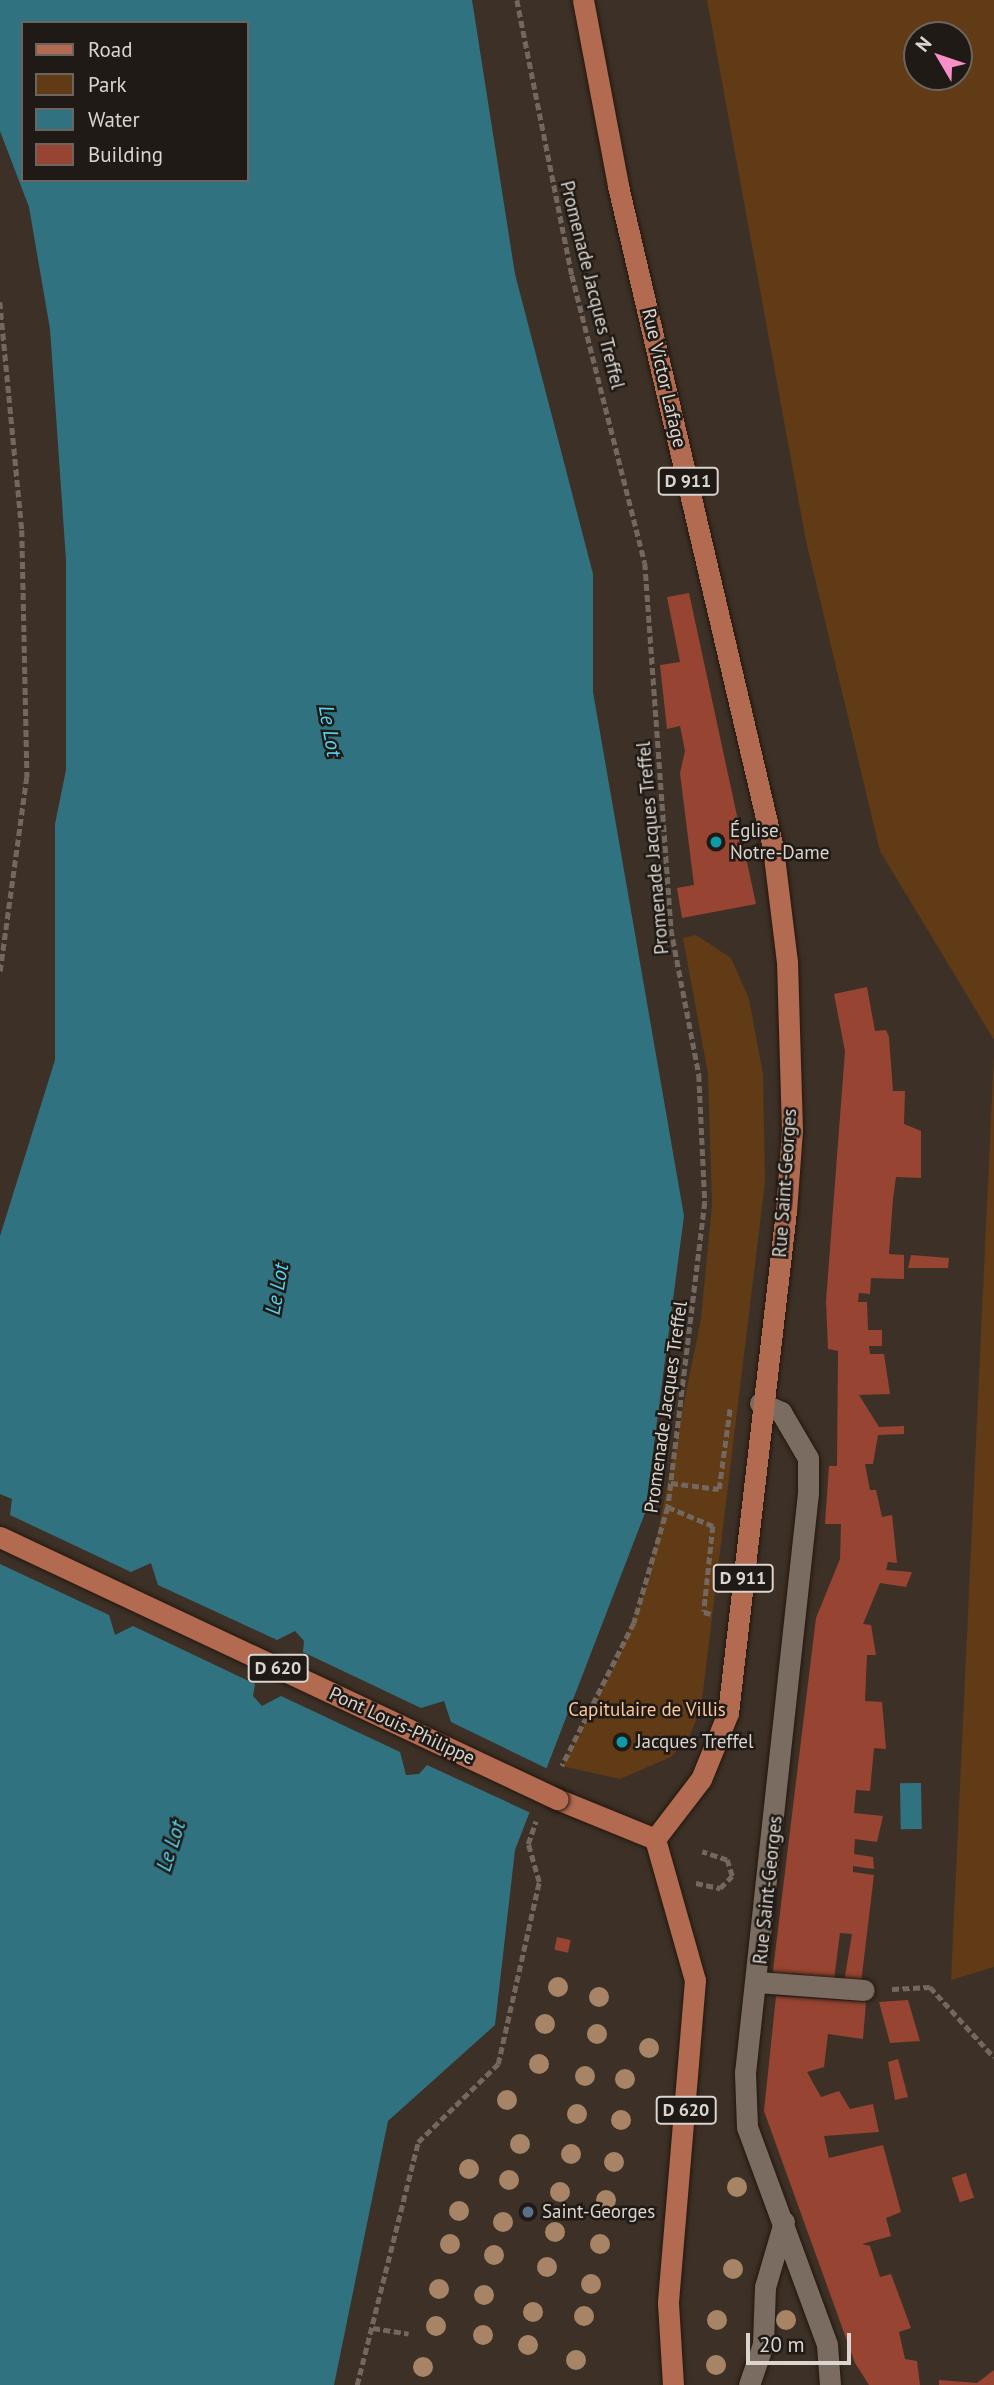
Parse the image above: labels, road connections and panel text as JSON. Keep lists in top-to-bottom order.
{
  "streets": {
    "main road": [
      "Rue Victor Lafage",
      "D 911",
      "Rue Saint-Georges",
      "D 620",
      "Pont Louis-Philippe"
    ],
    "path": ["Promenade Jacques Treffel"]
  },
  "crossings": [
    ["Rue Victor Lafage", "Rue Saint-Georges"],
    ["Rue Saint-Georges", "D 620"],
    ["Rue Saint-Georges", "Pont Louis-Philippe"],
    ["D 620", "Pont Louis-Philippe"]
  ],
  "water": ["Le Lot"],
  "parks": ["Capitulaire de Villis"],
  "places": ["Église Notre-Dame", "Jacques Treffel", "Saint-Georges"],
  "legend": [
    "Road",
    "Park",
    "Water",
    "Building"
  ],
  "scale_bar": "20 m",
  "north": "top left"
}
